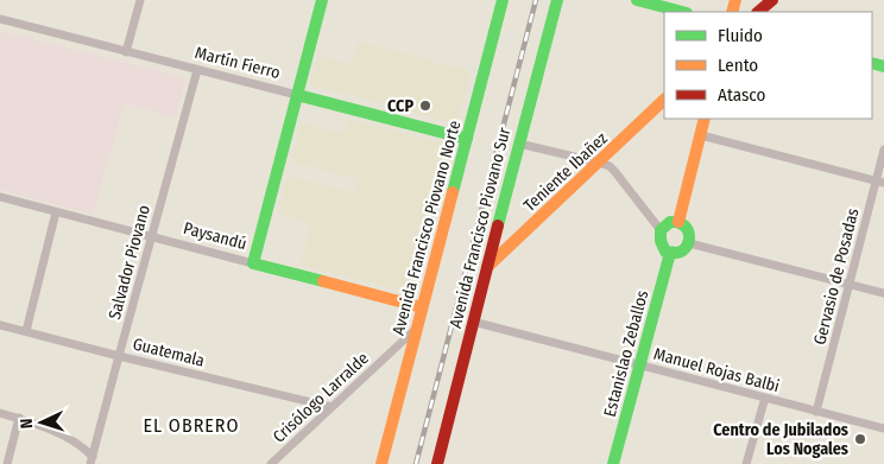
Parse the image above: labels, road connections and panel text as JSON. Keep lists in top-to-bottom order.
{
  "streets": {
    "street": [
      "Martín Fierro",
      "Teniente Ibañez",
      "Avenida Francisco Piovano Norte",
      "Avenida Francisco Piovano Sur",
      "Paysandú",
      "Salvador Piovano",
      "Gervasio de Posadas",
      "Guatemala",
      "Estanislao Zeballos",
      "Manuel Rojas Balbi",
      "Crisólogo Larralde"
    ]
  },
  "crossings": [
    ["Martín Fierro", "Avenida Francisco Piovano Norte"],
    ["Martín Fierro", "Salvador Piovano"],
    ["Teniente Ibañez", "Avenida Francisco Piovano Sur"],
    ["Avenida Francisco Piovano Norte", "Paysandú"],
    ["Avenida Francisco Piovano Norte", "Crisólogo Larralde"],
    ["Avenida Francisco Piovano Sur", "Manuel Rojas Balbi"],
    ["Paysandú", "Salvador Piovano"],
    ["Salvador Piovano", "Guatemala"],
    ["Gervasio de Posadas", "Manuel Rojas Balbi"],
    ["Guatemala", "Crisólogo Larralde"],
    ["Estanislao Zeballos", "Manuel Rojas Balbi"]
  ],
  "districts": ["EL OBRERO"],
  "places": ["CCP", "Centro de Jubilados Los Nogales"],
  "legend": ["Fluido", "Lento", "Atasco"],
  "north": "left"
}
